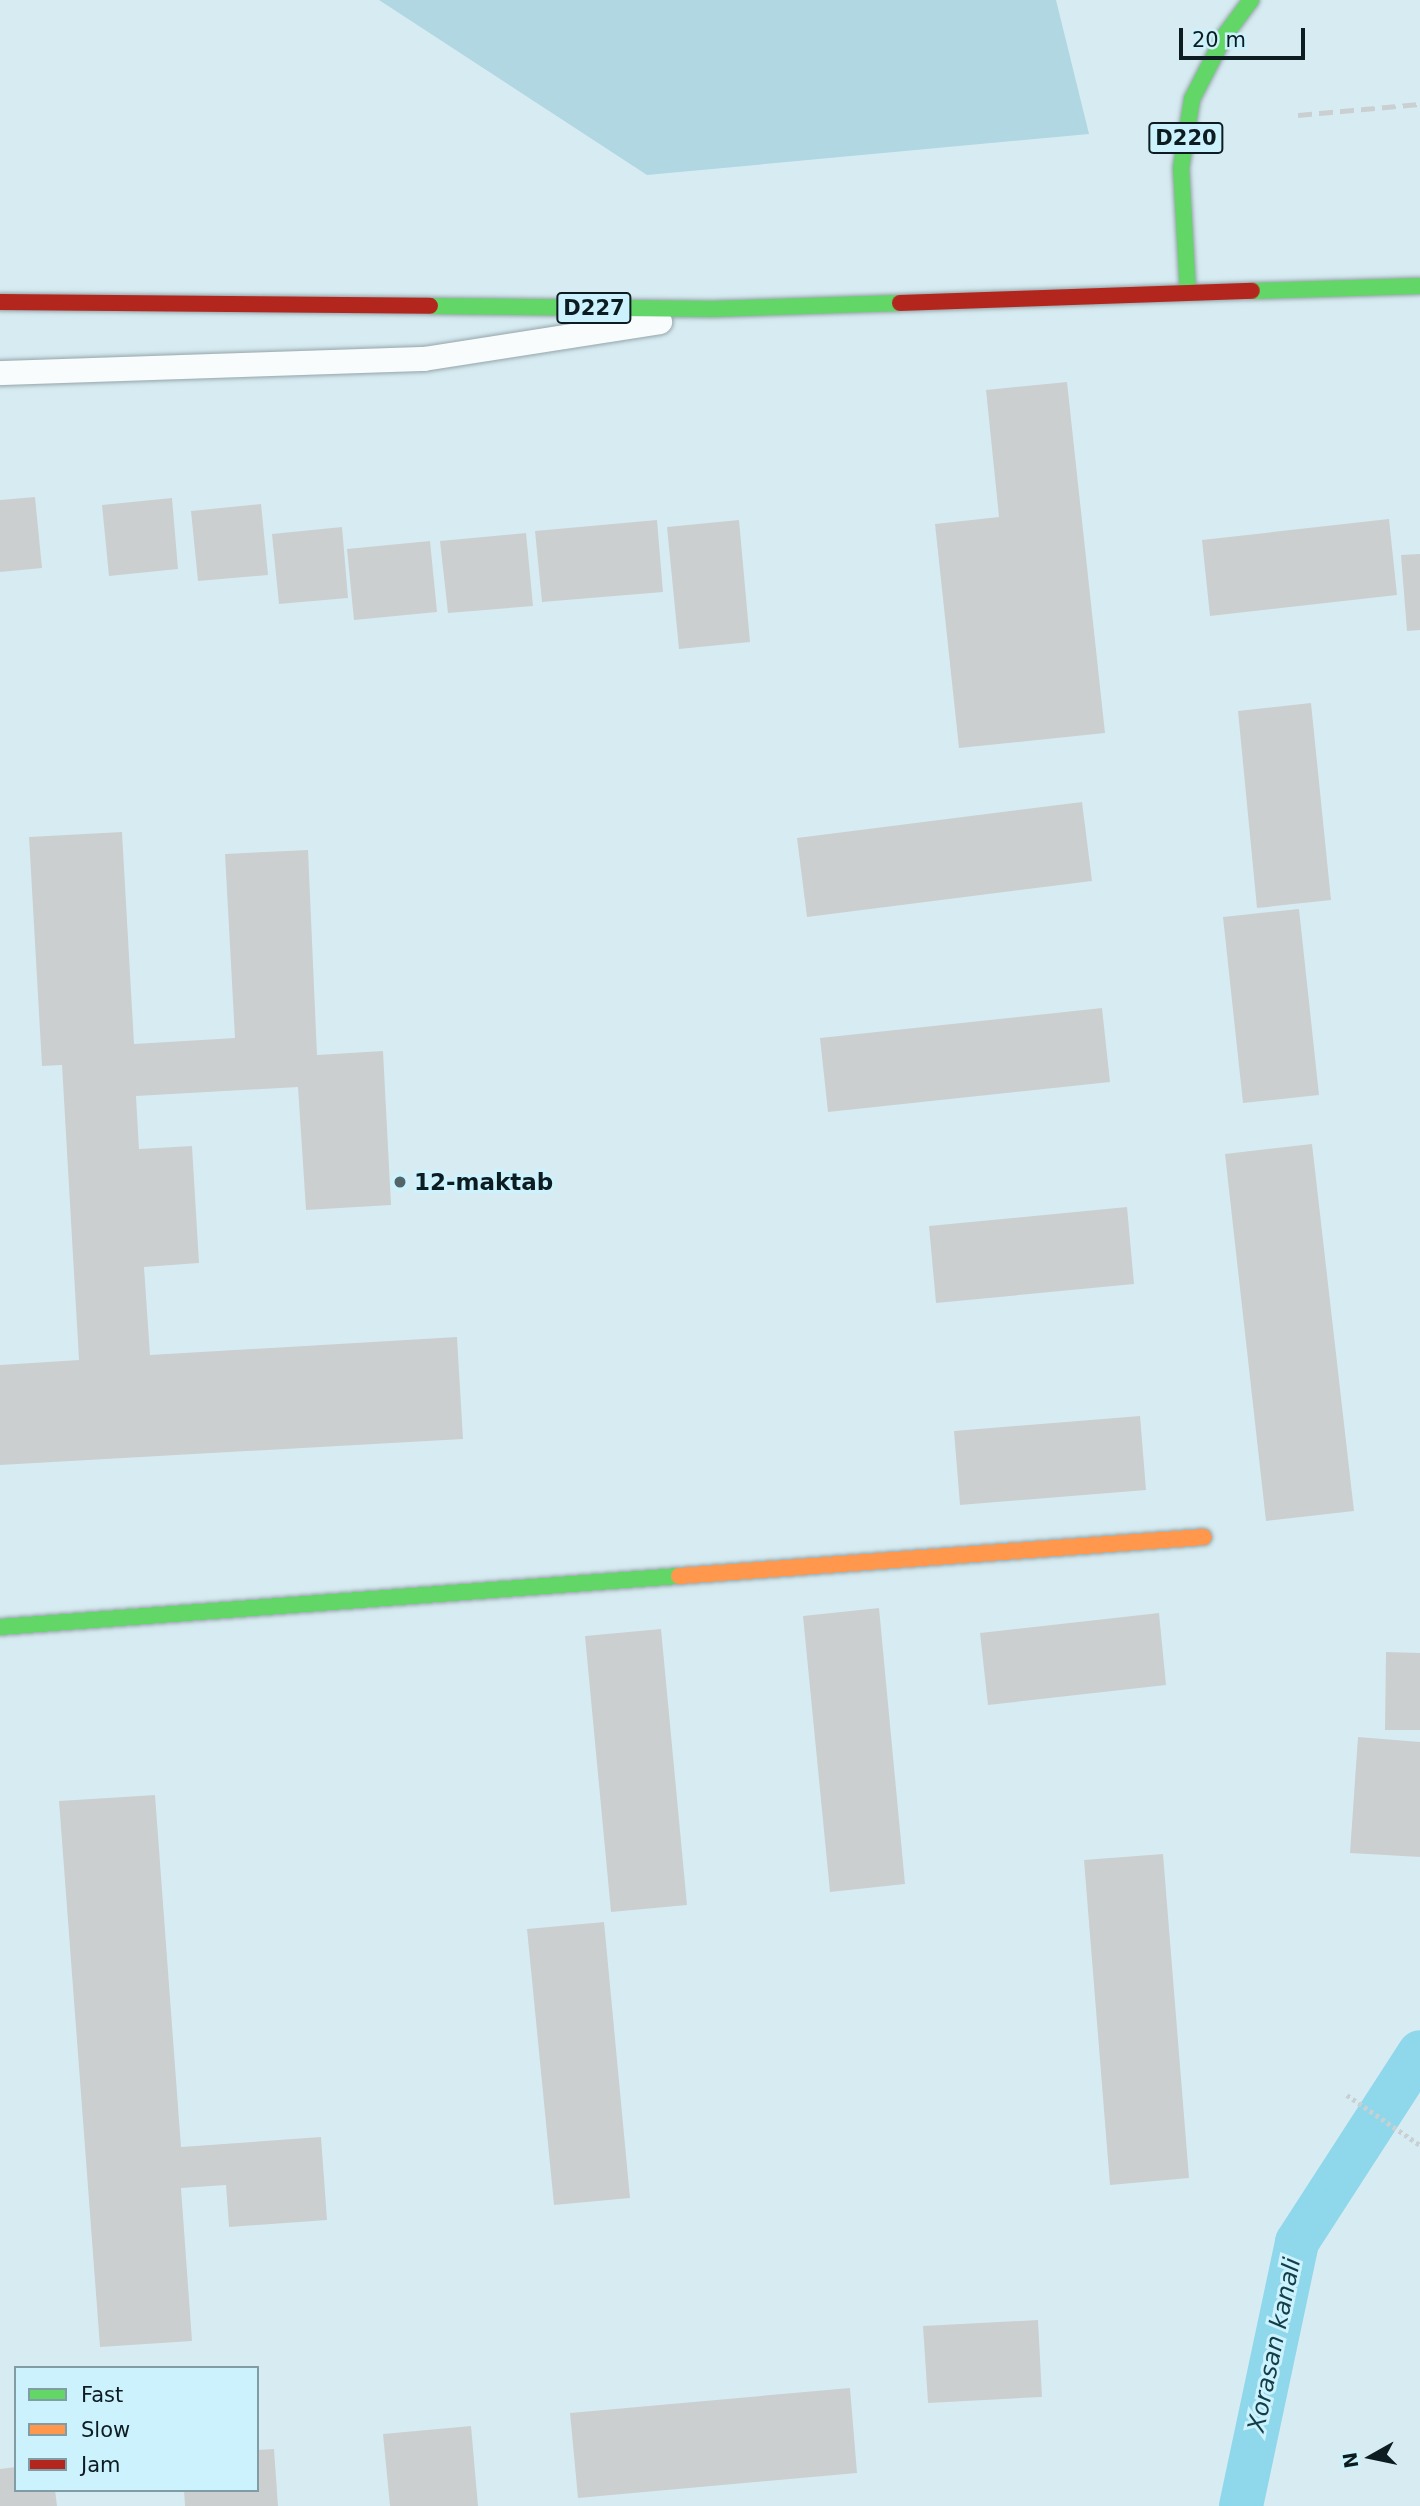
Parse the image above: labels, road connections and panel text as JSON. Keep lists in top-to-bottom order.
{
  "streets": {
    "main road": ["D220", "D227"]
  },
  "crossings": [
    ["D220", "D227"]
  ],
  "water": ["Xorasan kanali"],
  "places": ["12-maktab"],
  "legend": ["Fast", "Slow", "Jam"],
  "scale_bar": "20 m",
  "north": "left"
}
